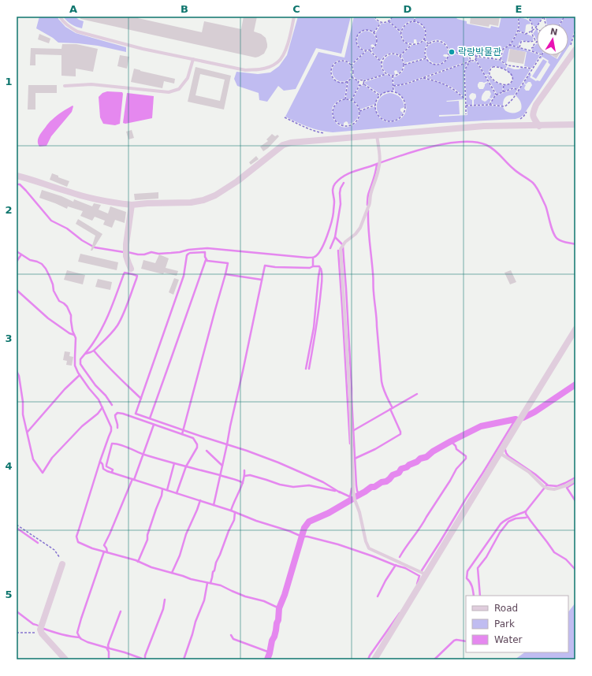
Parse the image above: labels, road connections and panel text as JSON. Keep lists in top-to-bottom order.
{
  "places": ["락랑박물관"],
  "legend": ["Road", "Park", "Water"],
  "north": "top",
  "grid": {
    "columns": [
      "A",
      "B",
      "C",
      "D",
      "E"
    ],
    "rows": [
      "1",
      "2",
      "3",
      "4",
      "5"
    ]
  }
}
